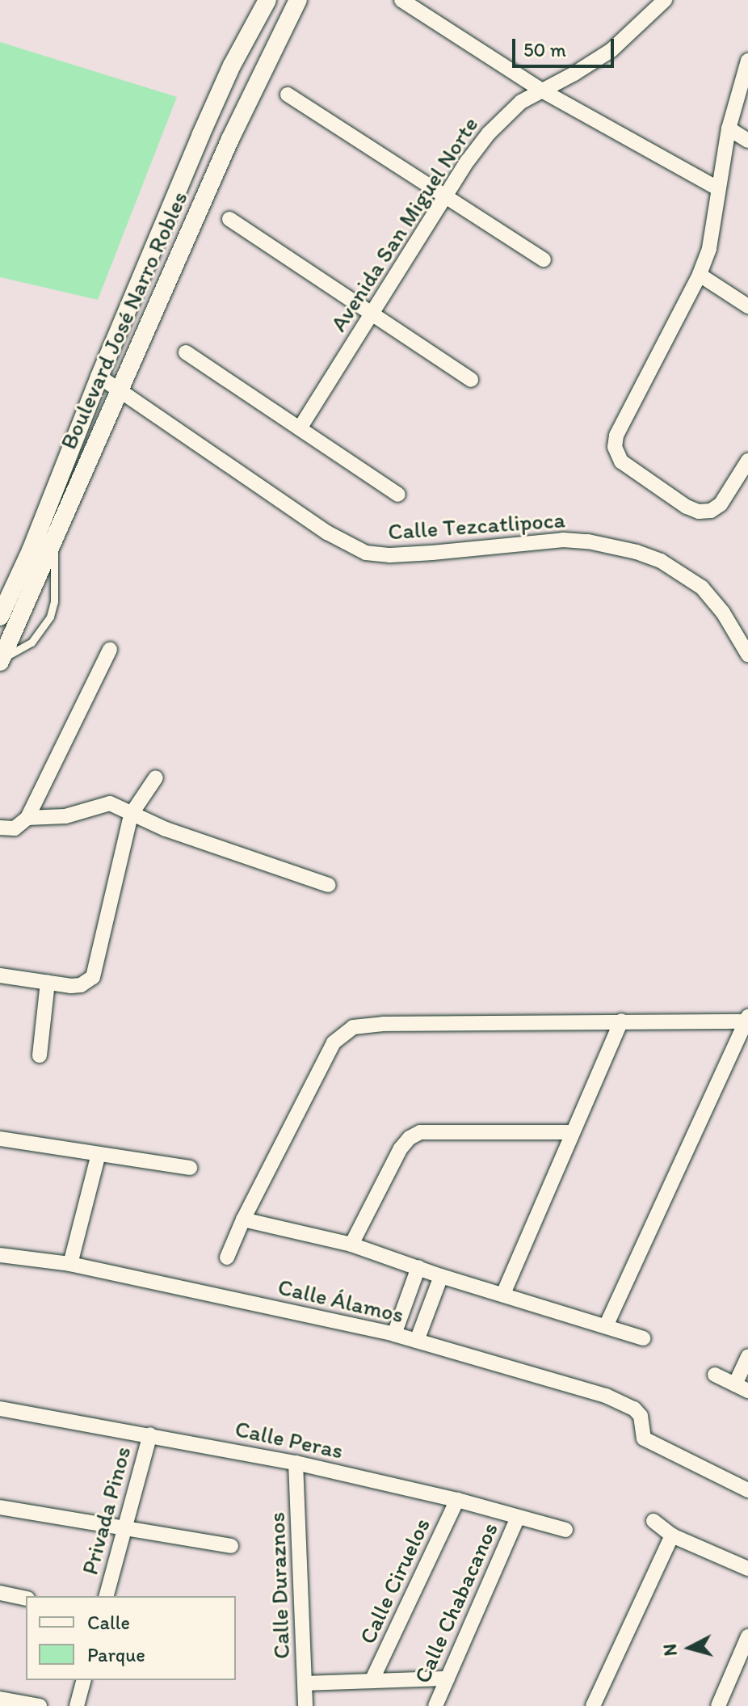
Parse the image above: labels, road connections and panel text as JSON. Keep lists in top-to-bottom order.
{
  "streets": {
    "street": [
      "Avenida San Miguel Norte",
      "Boulevard José Narro Robles",
      "Calle Tezcatlipoca",
      "Calle Álamos",
      "Calle Peras",
      "Privada Pinos",
      "Calle Ciruelos",
      "Calle Duraznos",
      "Calle Chabacanos"
    ]
  },
  "crossings": [
    ["Boulevard José Narro Robles", "Calle Tezcatlipoca"],
    ["Calle Peras", "Privada Pinos"],
    ["Calle Peras", "Calle Ciruelos"],
    ["Calle Peras", "Calle Duraznos"],
    ["Calle Peras", "Calle Chabacanos"]
  ],
  "legend": ["Calle", "Parque"],
  "scale_bar": "50 m",
  "north": "left"
}
